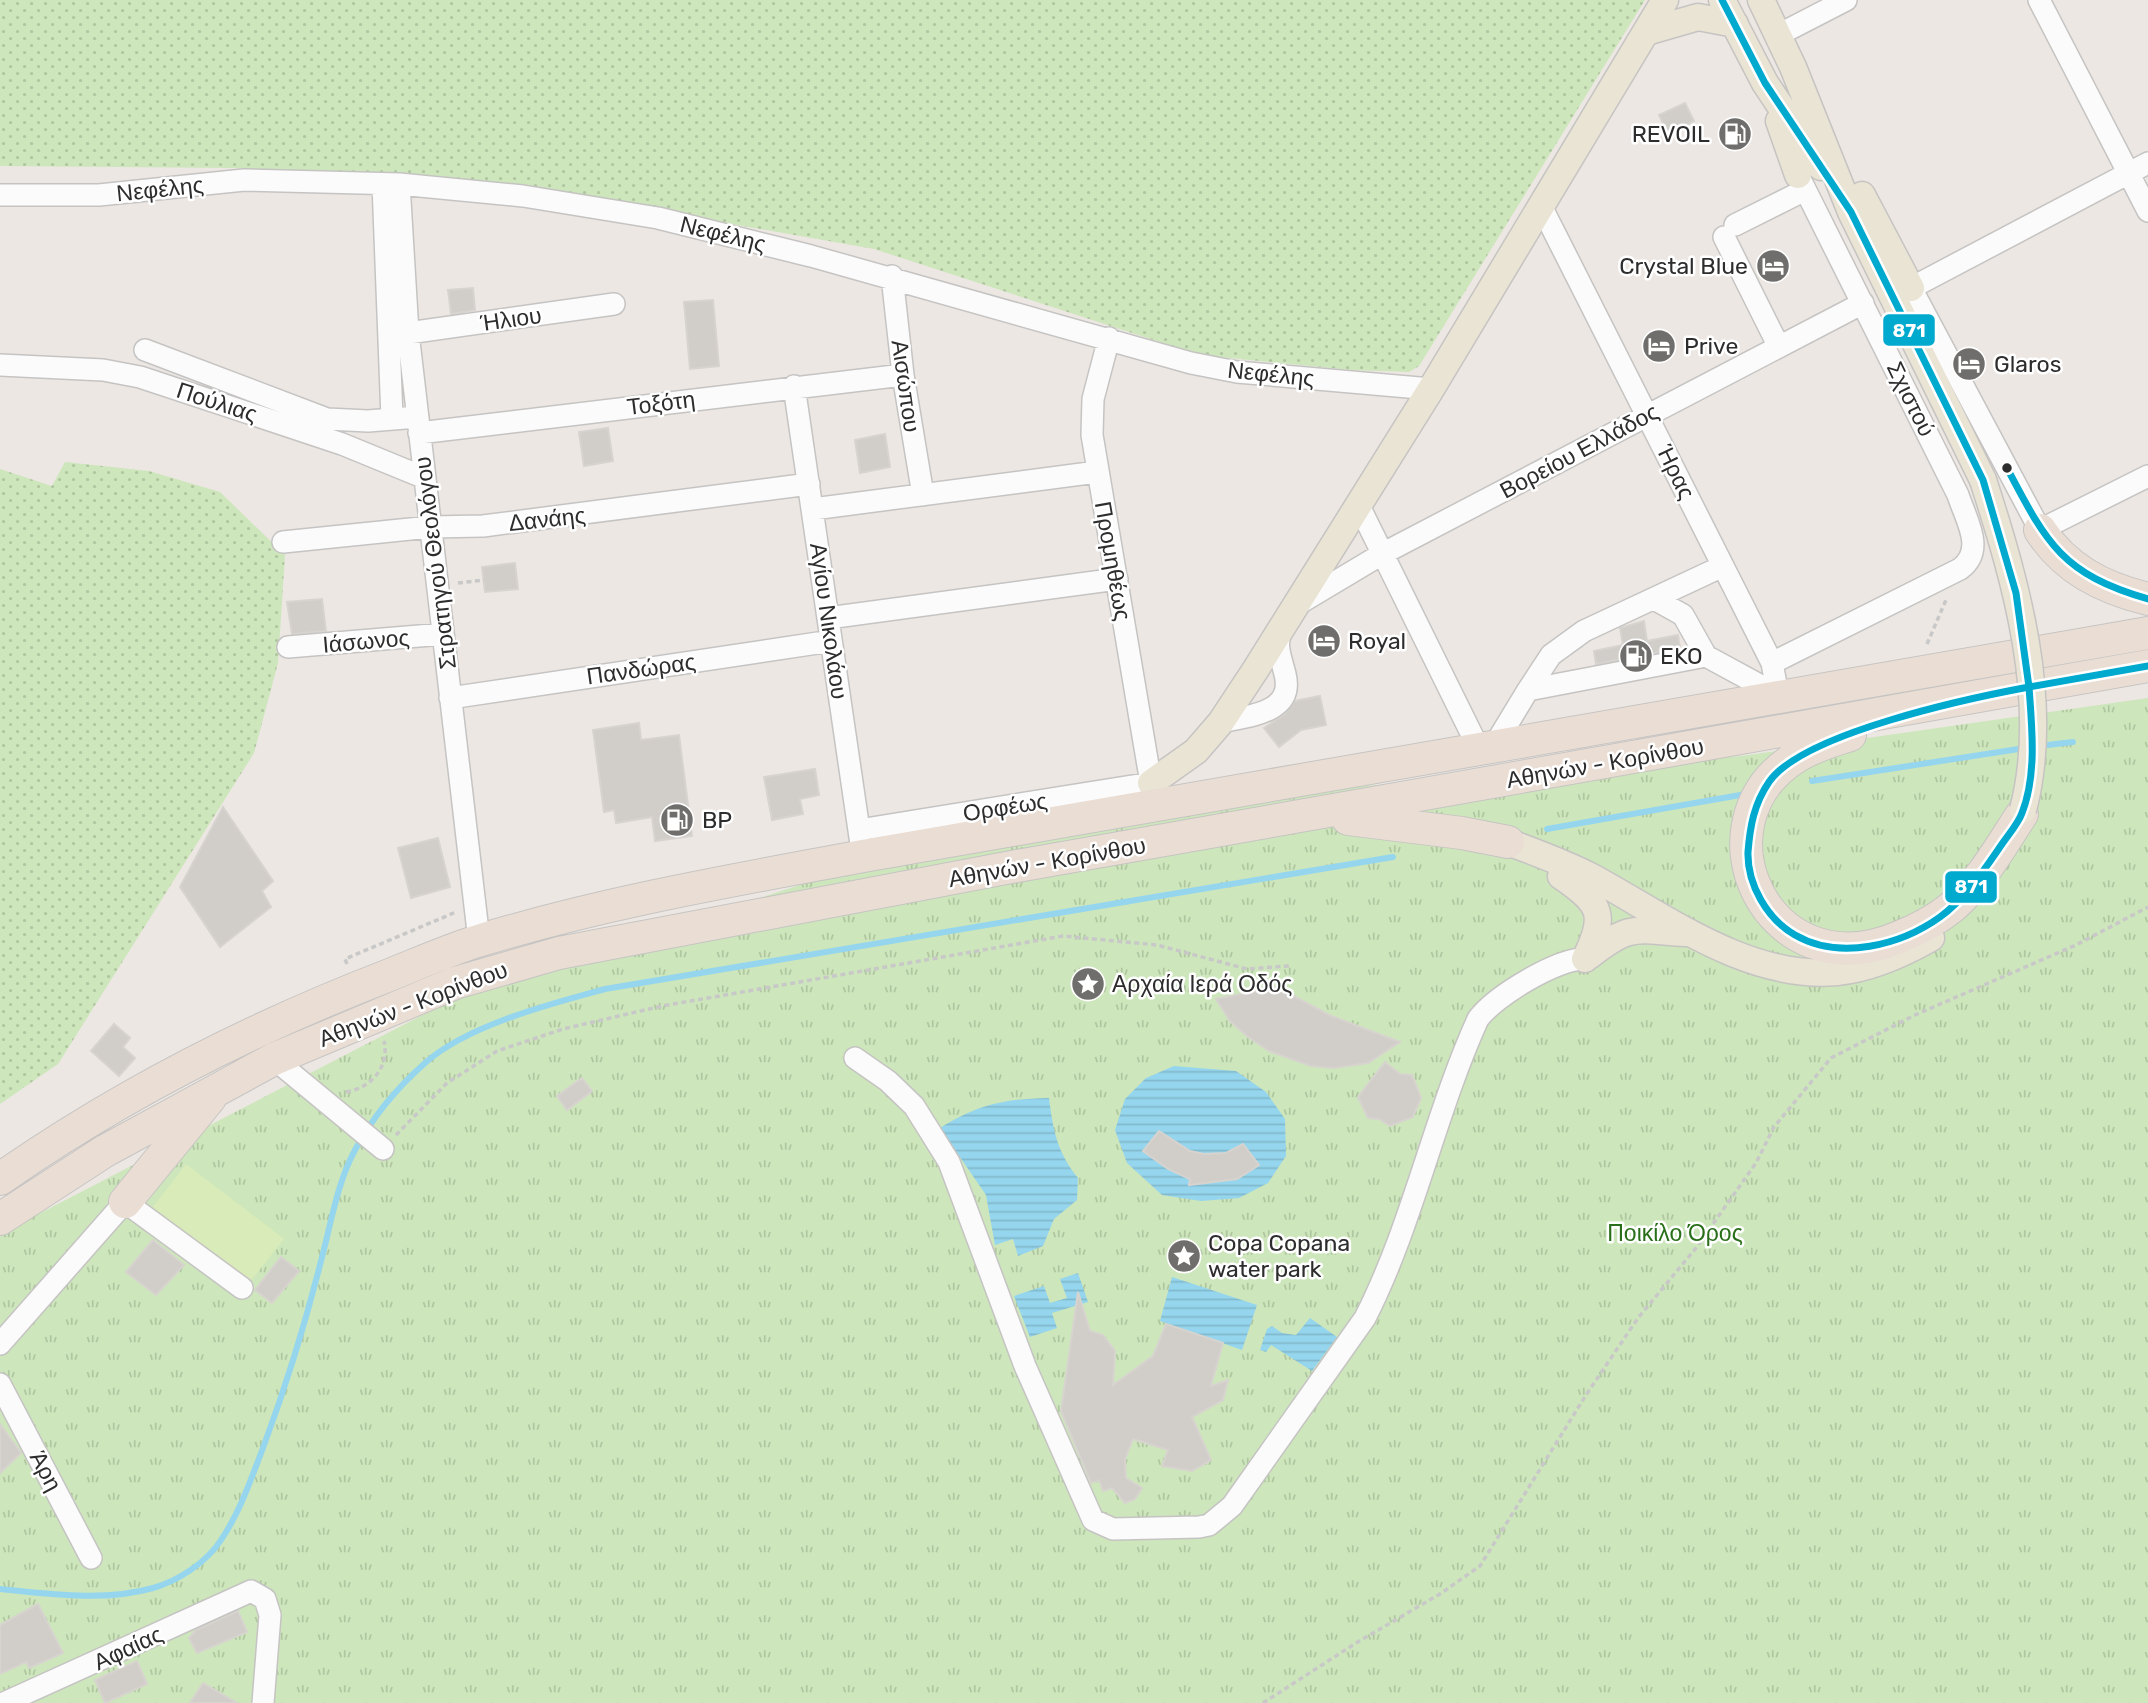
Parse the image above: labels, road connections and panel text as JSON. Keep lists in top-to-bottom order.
{
  "streets": {
    "highway": ["Αθηνών - Κορίνθου"],
    "main road": ["Σχιστού"],
    "street": [
      "Νεφέλης",
      "Ήλιου",
      "Αισώπου",
      "Πούλιας",
      "Τοξότη",
      "Βορείου Ελλάδος",
      "Ήρας",
      "Δανάης",
      "Προμηθέως",
      "Στρατηγού Θεολόγου",
      "Αγίου Νικολάου",
      "Ιάσωνος",
      "Πανδώρας",
      "Ορφέως",
      "Άρη",
      "Αφαίας"
    ]
  },
  "crossings": [
    ["Νεφέλης", "Αισώπου"],
    ["Νεφέλης", "Προμηθέως"],
    ["Νεφέλης", "Στρατηγού Θεολόγου"],
    ["Ήλιου", "Στρατηγού Θεολόγου"],
    ["Αισώπου", "Τοξότη"],
    ["Σχιστού", "Βορείου Ελλάδος"],
    ["Πούλιας", "Στρατηγού Θεολόγου"],
    ["Τοξότη", "Στρατηγού Θεολόγου"],
    ["Τοξότη", "Αγίου Νικολάου"],
    ["Βορείου Ελλάδος", "Ήρας"],
    ["Ήρας", "Αθηνών - Κορίνθου"],
    ["Δανάης", "Στρατηγού Θεολόγου"],
    ["Δανάης", "Αγίου Νικολάου"],
    ["Προμηθέως", "Ορφέως"],
    ["Στρατηγού Θεολόγου", "Ιάσωνος"],
    ["Στρατηγού Θεολόγου", "Πανδώρας"],
    ["Στρατηγού Θεολόγου", "Αθηνών - Κορίνθου"],
    ["Αγίου Νικολάου", "Πανδώρας"],
    ["Αγίου Νικολάου", "Αθηνών - Κορίνθου"],
    ["Αγίου Νικολάου", "Ορφέως"],
    ["Αθηνών - Κορίνθου", "Ορφέως"]
  ],
  "parks": ["Ποικίλο Όρος"],
  "places": {
    "fuel station": ["REVOIL", "EKO", "BP"],
    "hotel": [
      "Crystal Blue",
      "Prive",
      "Glaros",
      "Royal"
    ],
    "place": ["Αρχαία Ιερά Οδός", "Copa Copana water park"]
  },
  "lines": ["transit line 871"]
}
